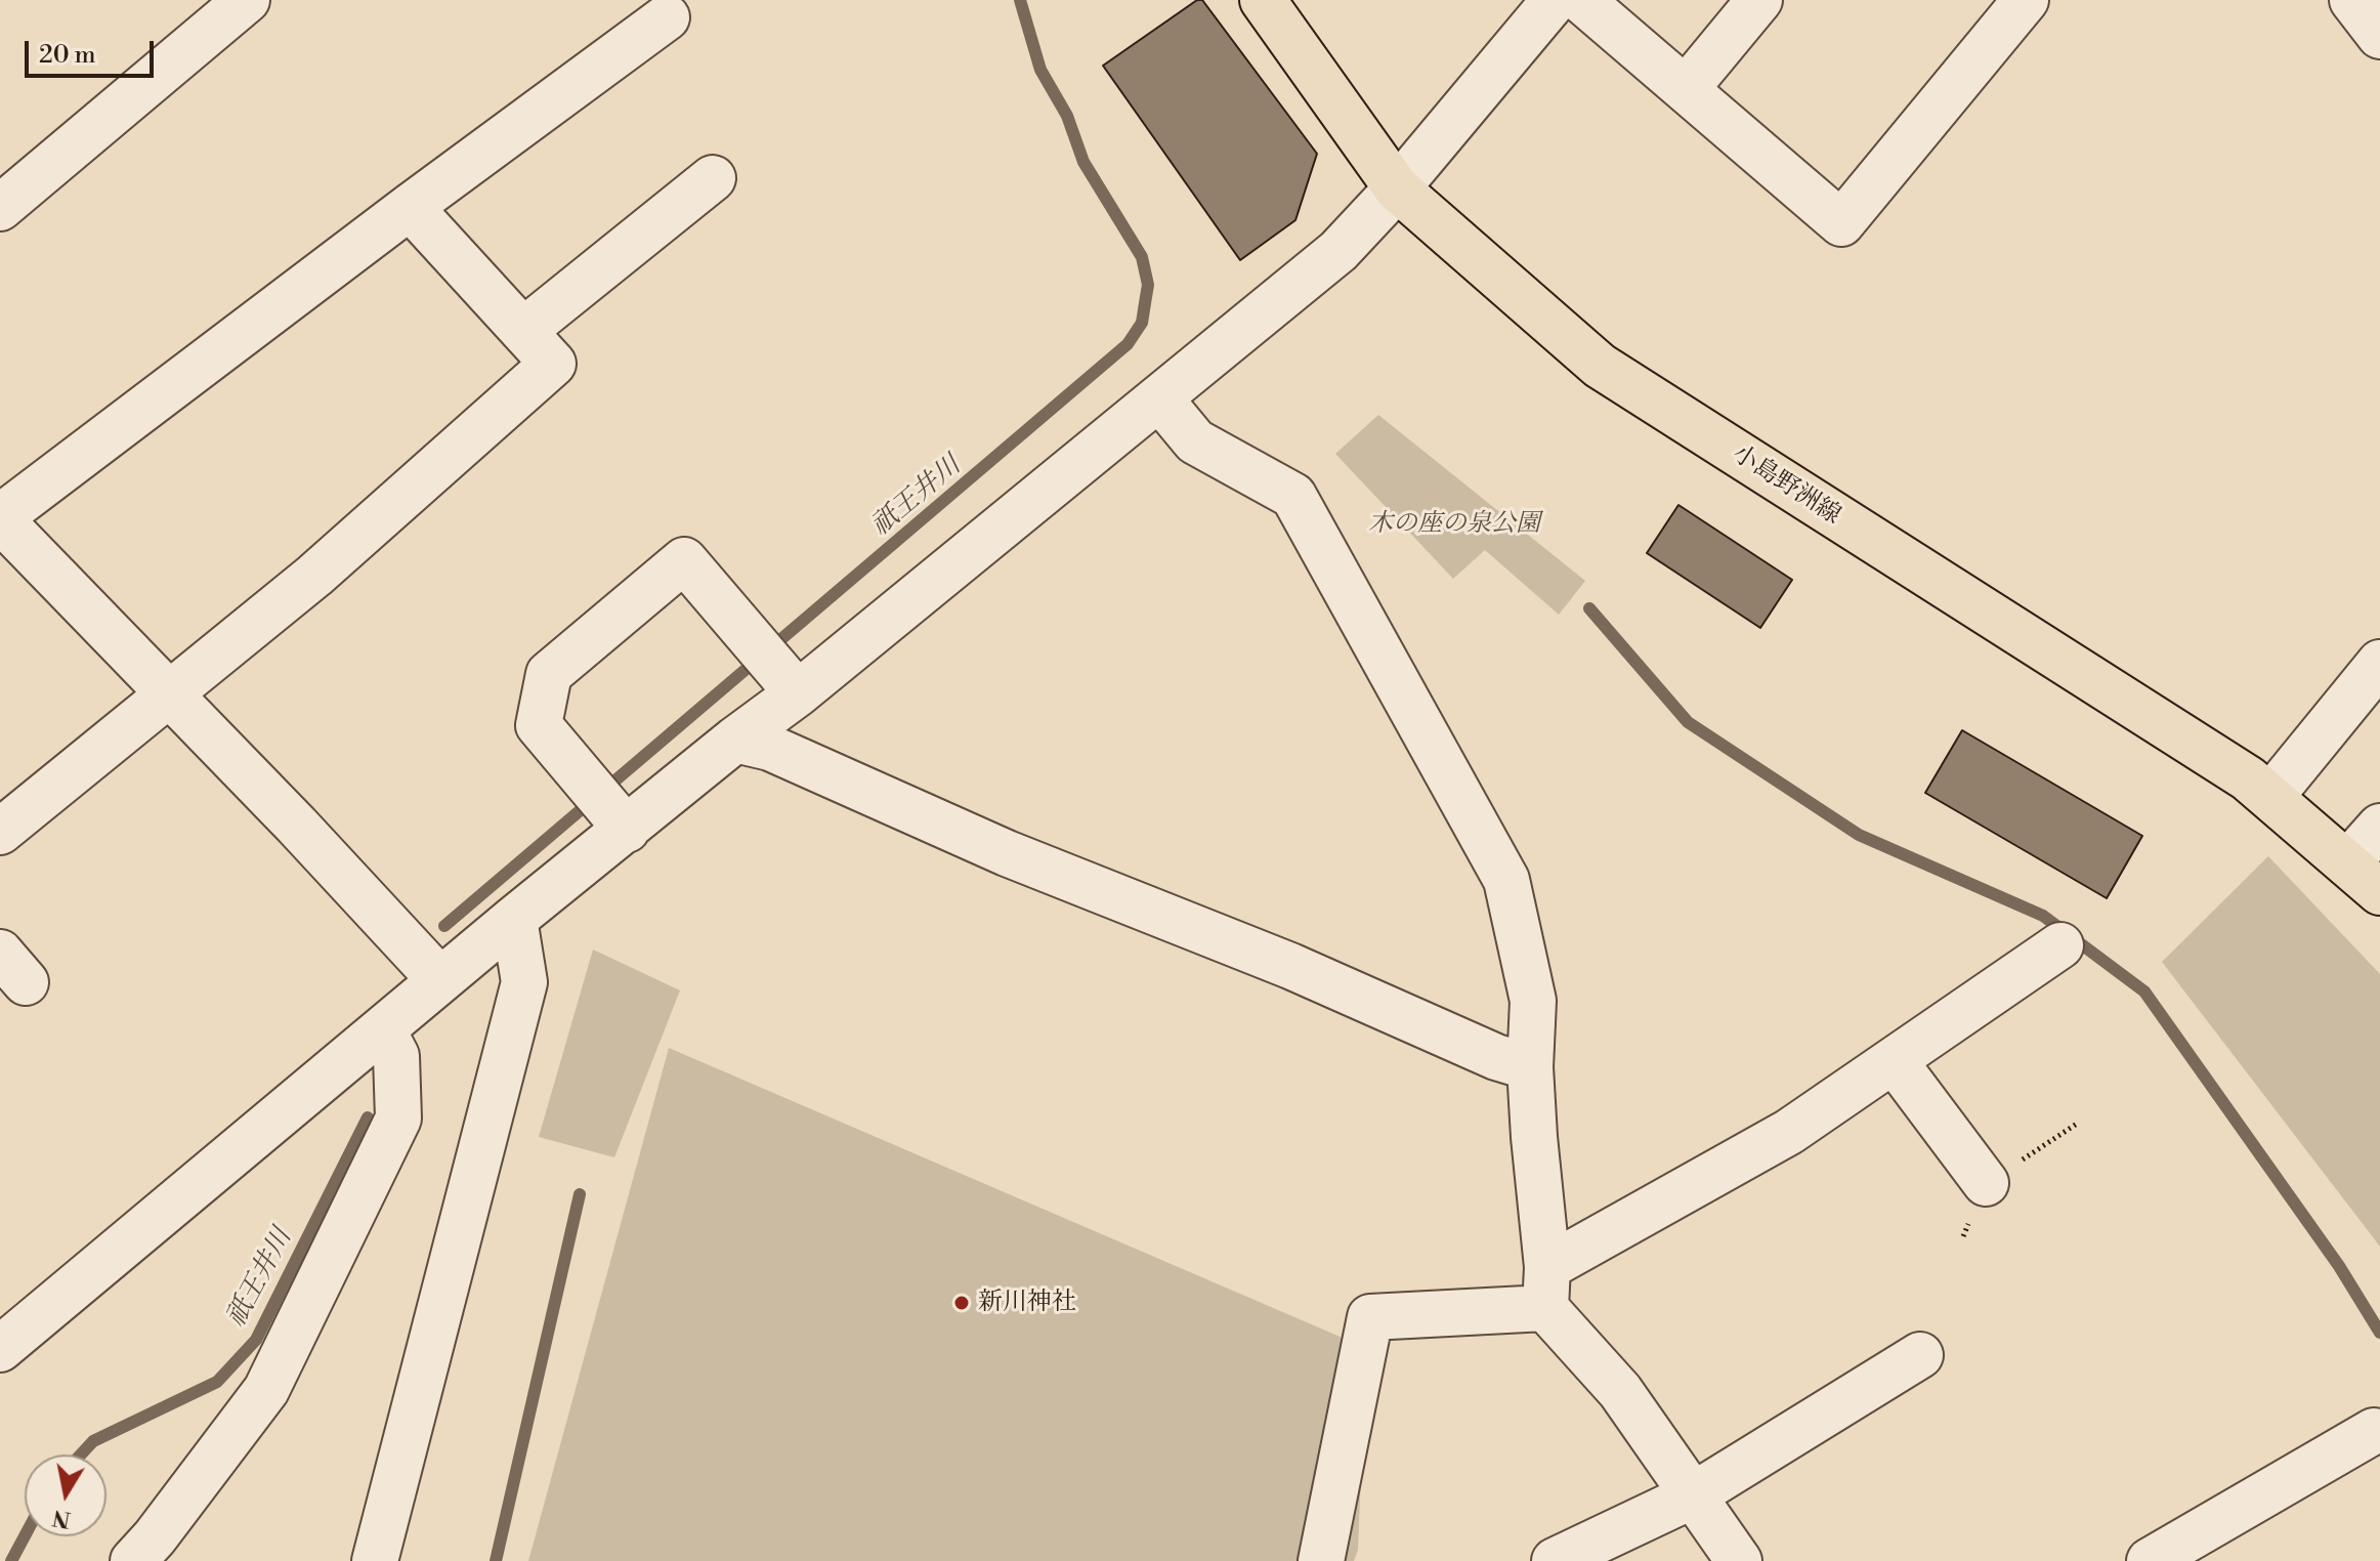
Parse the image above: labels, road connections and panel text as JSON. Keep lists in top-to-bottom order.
{
  "streets": {
    "main road": ["小島野洲線"]
  },
  "water": ["祇王井川"],
  "parks": ["木の座の泉公園"],
  "places": ["新川神社"],
  "scale_bar": "20 m",
  "north": "bottom"
}
